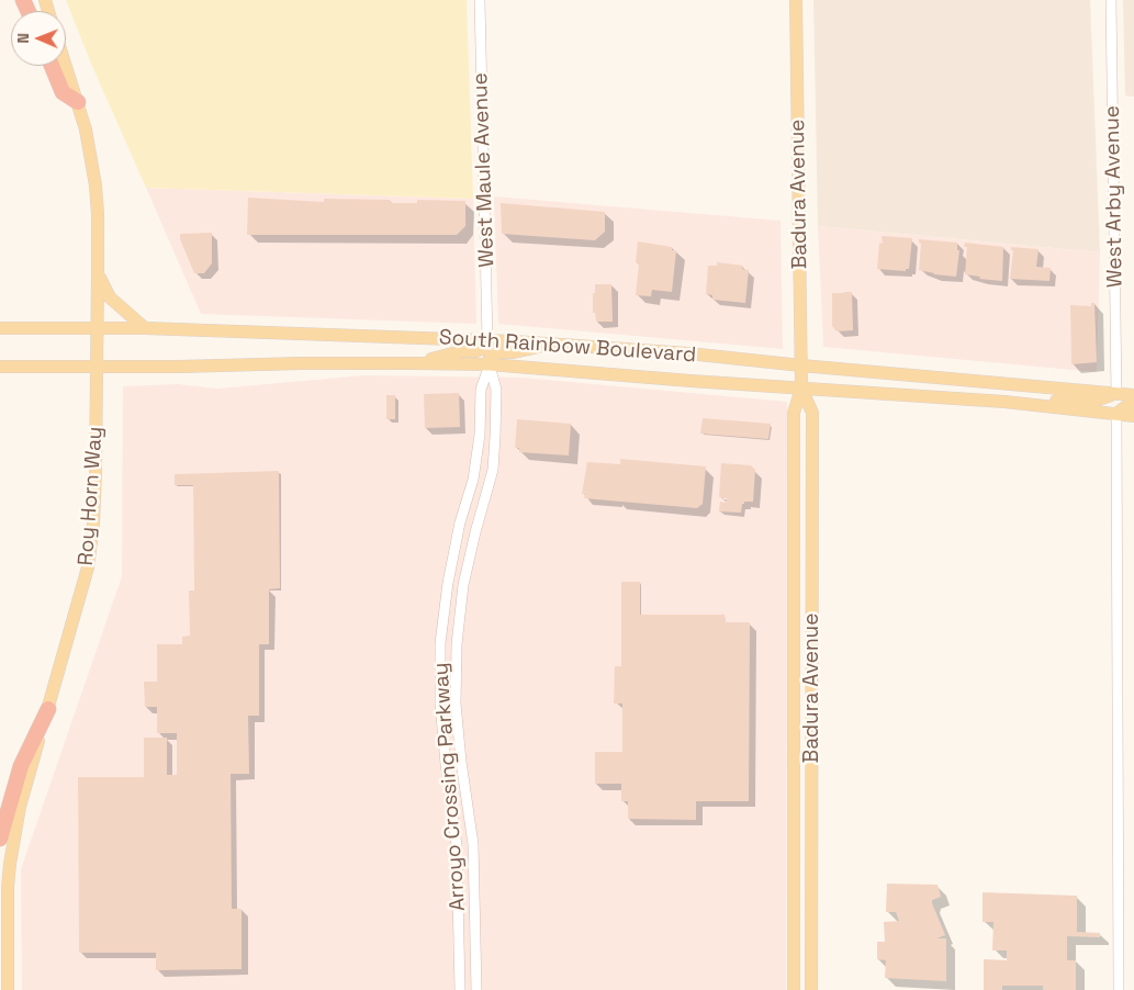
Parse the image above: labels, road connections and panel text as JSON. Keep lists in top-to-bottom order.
{
  "streets": {
    "main road": ["Badura Avenue", "South Rainbow Boulevard", "Roy Horn Way"],
    "street": ["West Maule Avenue", "West Arby Avenue", "Arroyo Crossing Parkway"]
  },
  "crossings": [
    ["West Maule Avenue", "South Rainbow Boulevard"],
    ["Badura Avenue", "South Rainbow Boulevard"],
    ["West Arby Avenue", "South Rainbow Boulevard"],
    ["South Rainbow Boulevard", "Roy Horn Way"],
    ["South Rainbow Boulevard", "Arroyo Crossing Parkway"]
  ],
  "north": "left"
}
